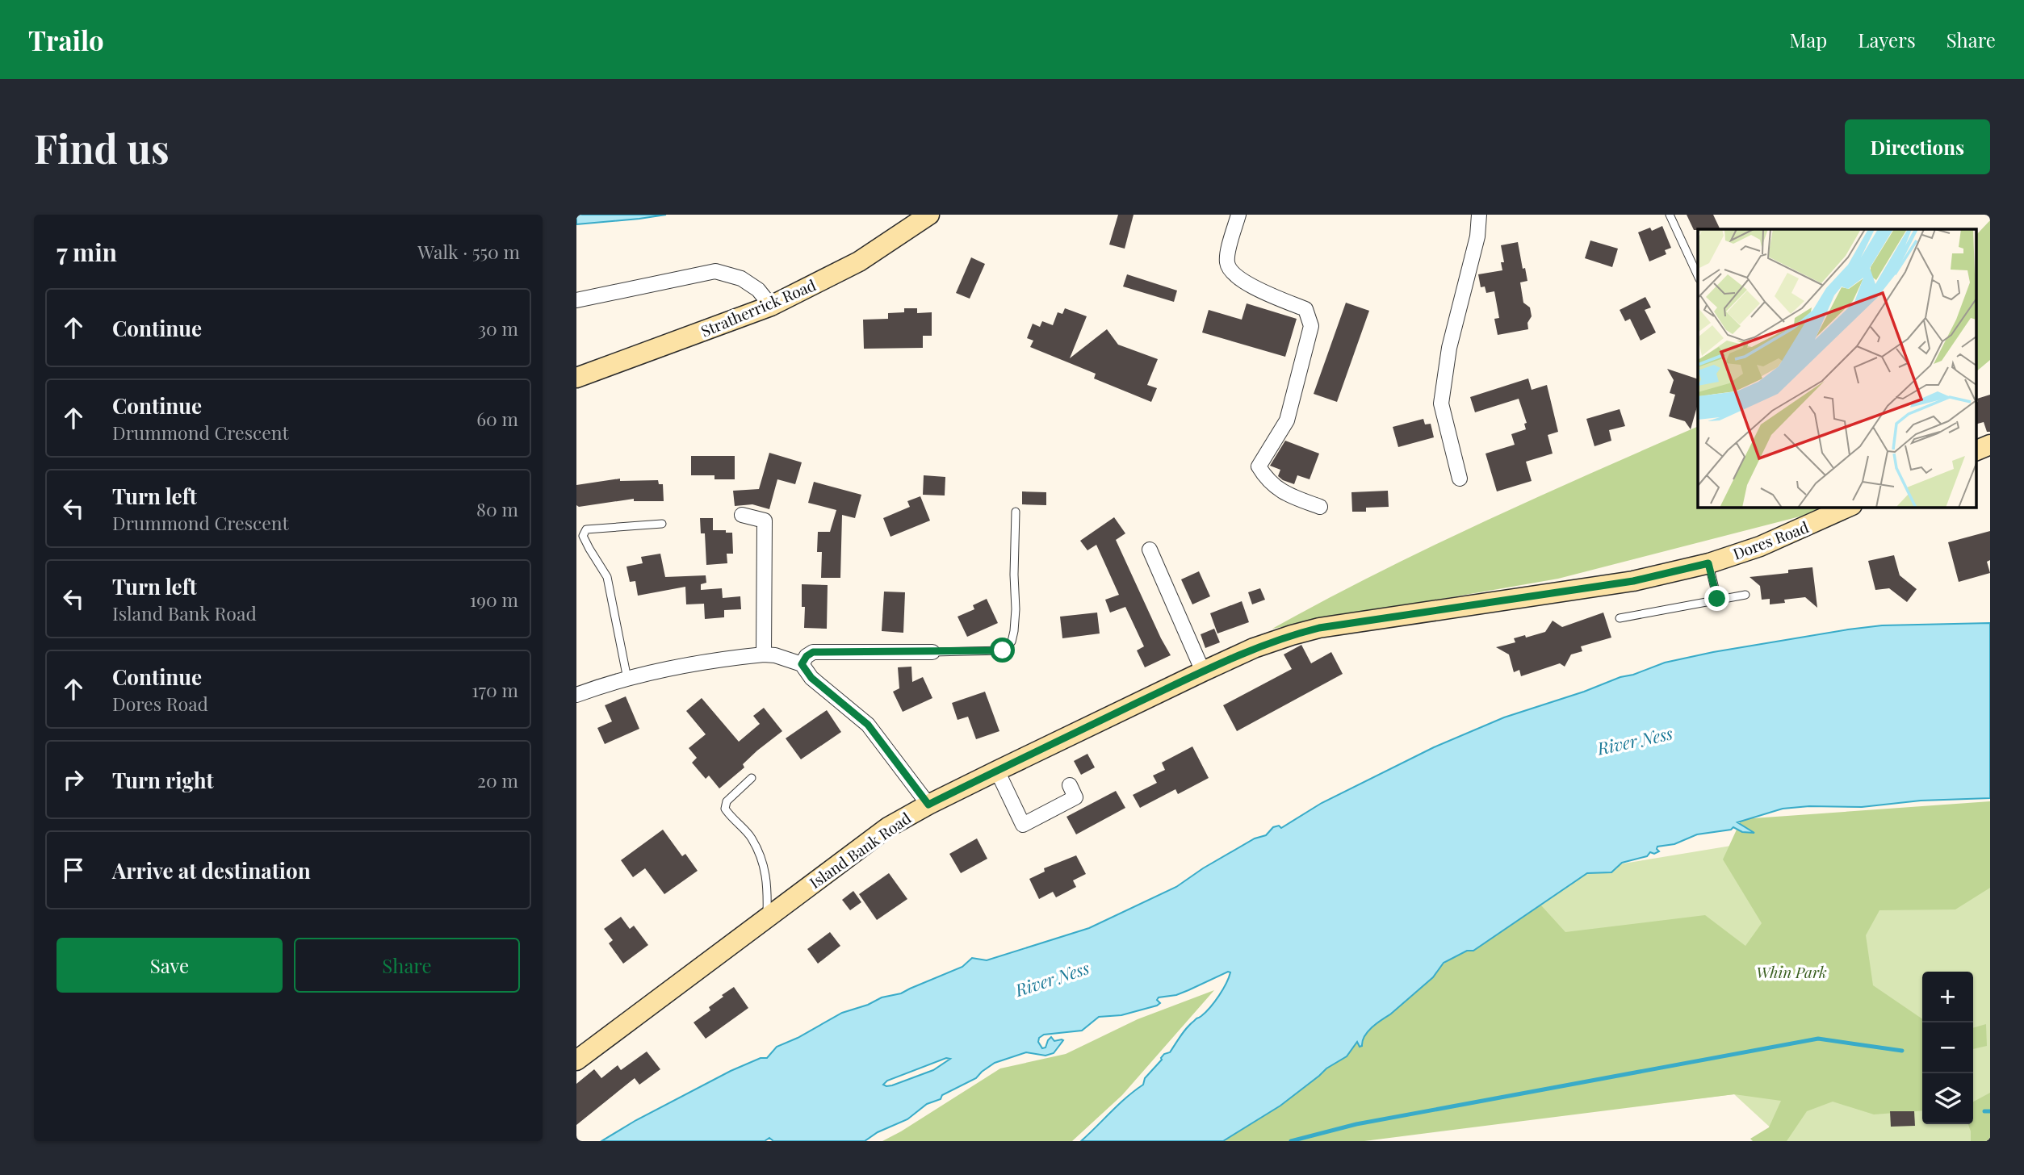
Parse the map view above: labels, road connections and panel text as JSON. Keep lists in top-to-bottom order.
{
  "streets": {
    "main road": ["Stratherrick Road", "Dores Road", "Island Bank Road"]
  },
  "crossings": [
    ["Dores Road", "Island Bank Road"]
  ],
  "water": ["River Ness"],
  "parks": ["Whin Park"],
  "page": {
    "header": "Trailo",
    "nav": ["Map", "Layers", "Share"],
    "buttons": [
      "Directions",
      ["Save", "Share"]
    ],
    "title": "Find us",
    "heading": ["7 min", "Walk · 550 m"],
    "list": [
      ["Continue", "30 m"],
      ["Continue", "Drummond Crescent", "60 m"],
      ["Turn left", "Drummond Crescent", "80 m"],
      ["Turn left", "Island Bank Road", "190 m"],
      ["Continue", "Dores Road", "170 m"],
      ["Turn right", "20 m"],
      "Arrive at destination"
    ],
    "map_buttons": ["+", "−"]
  }
}
